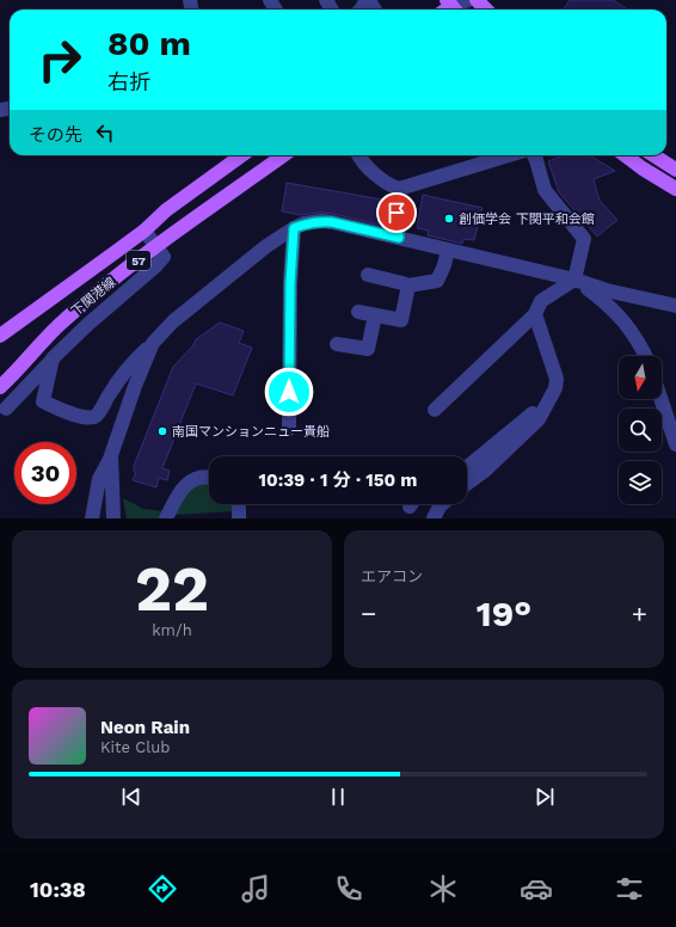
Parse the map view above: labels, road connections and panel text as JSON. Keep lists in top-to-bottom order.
{
  "streets": {
    "main road": ["57", "下関港線"]
  },
  "places": ["創価学会 下関平和会館", "南国マンションニュー貴船"],
  "north": "bottom",
  "page": {
    "turn": ["80 m", "右折"],
    "then": "その先",
    "limit": "30",
    "trip": "10:39 · 1 分 · 150 m",
    "tile": [
      ["22", "km/h"],
      "エアコン"
    ],
    "heat": ["−", "19°", "+"],
    "song": ["Neon Rain", "Kite Club"],
    "tabs": "10:38"
  }
}
